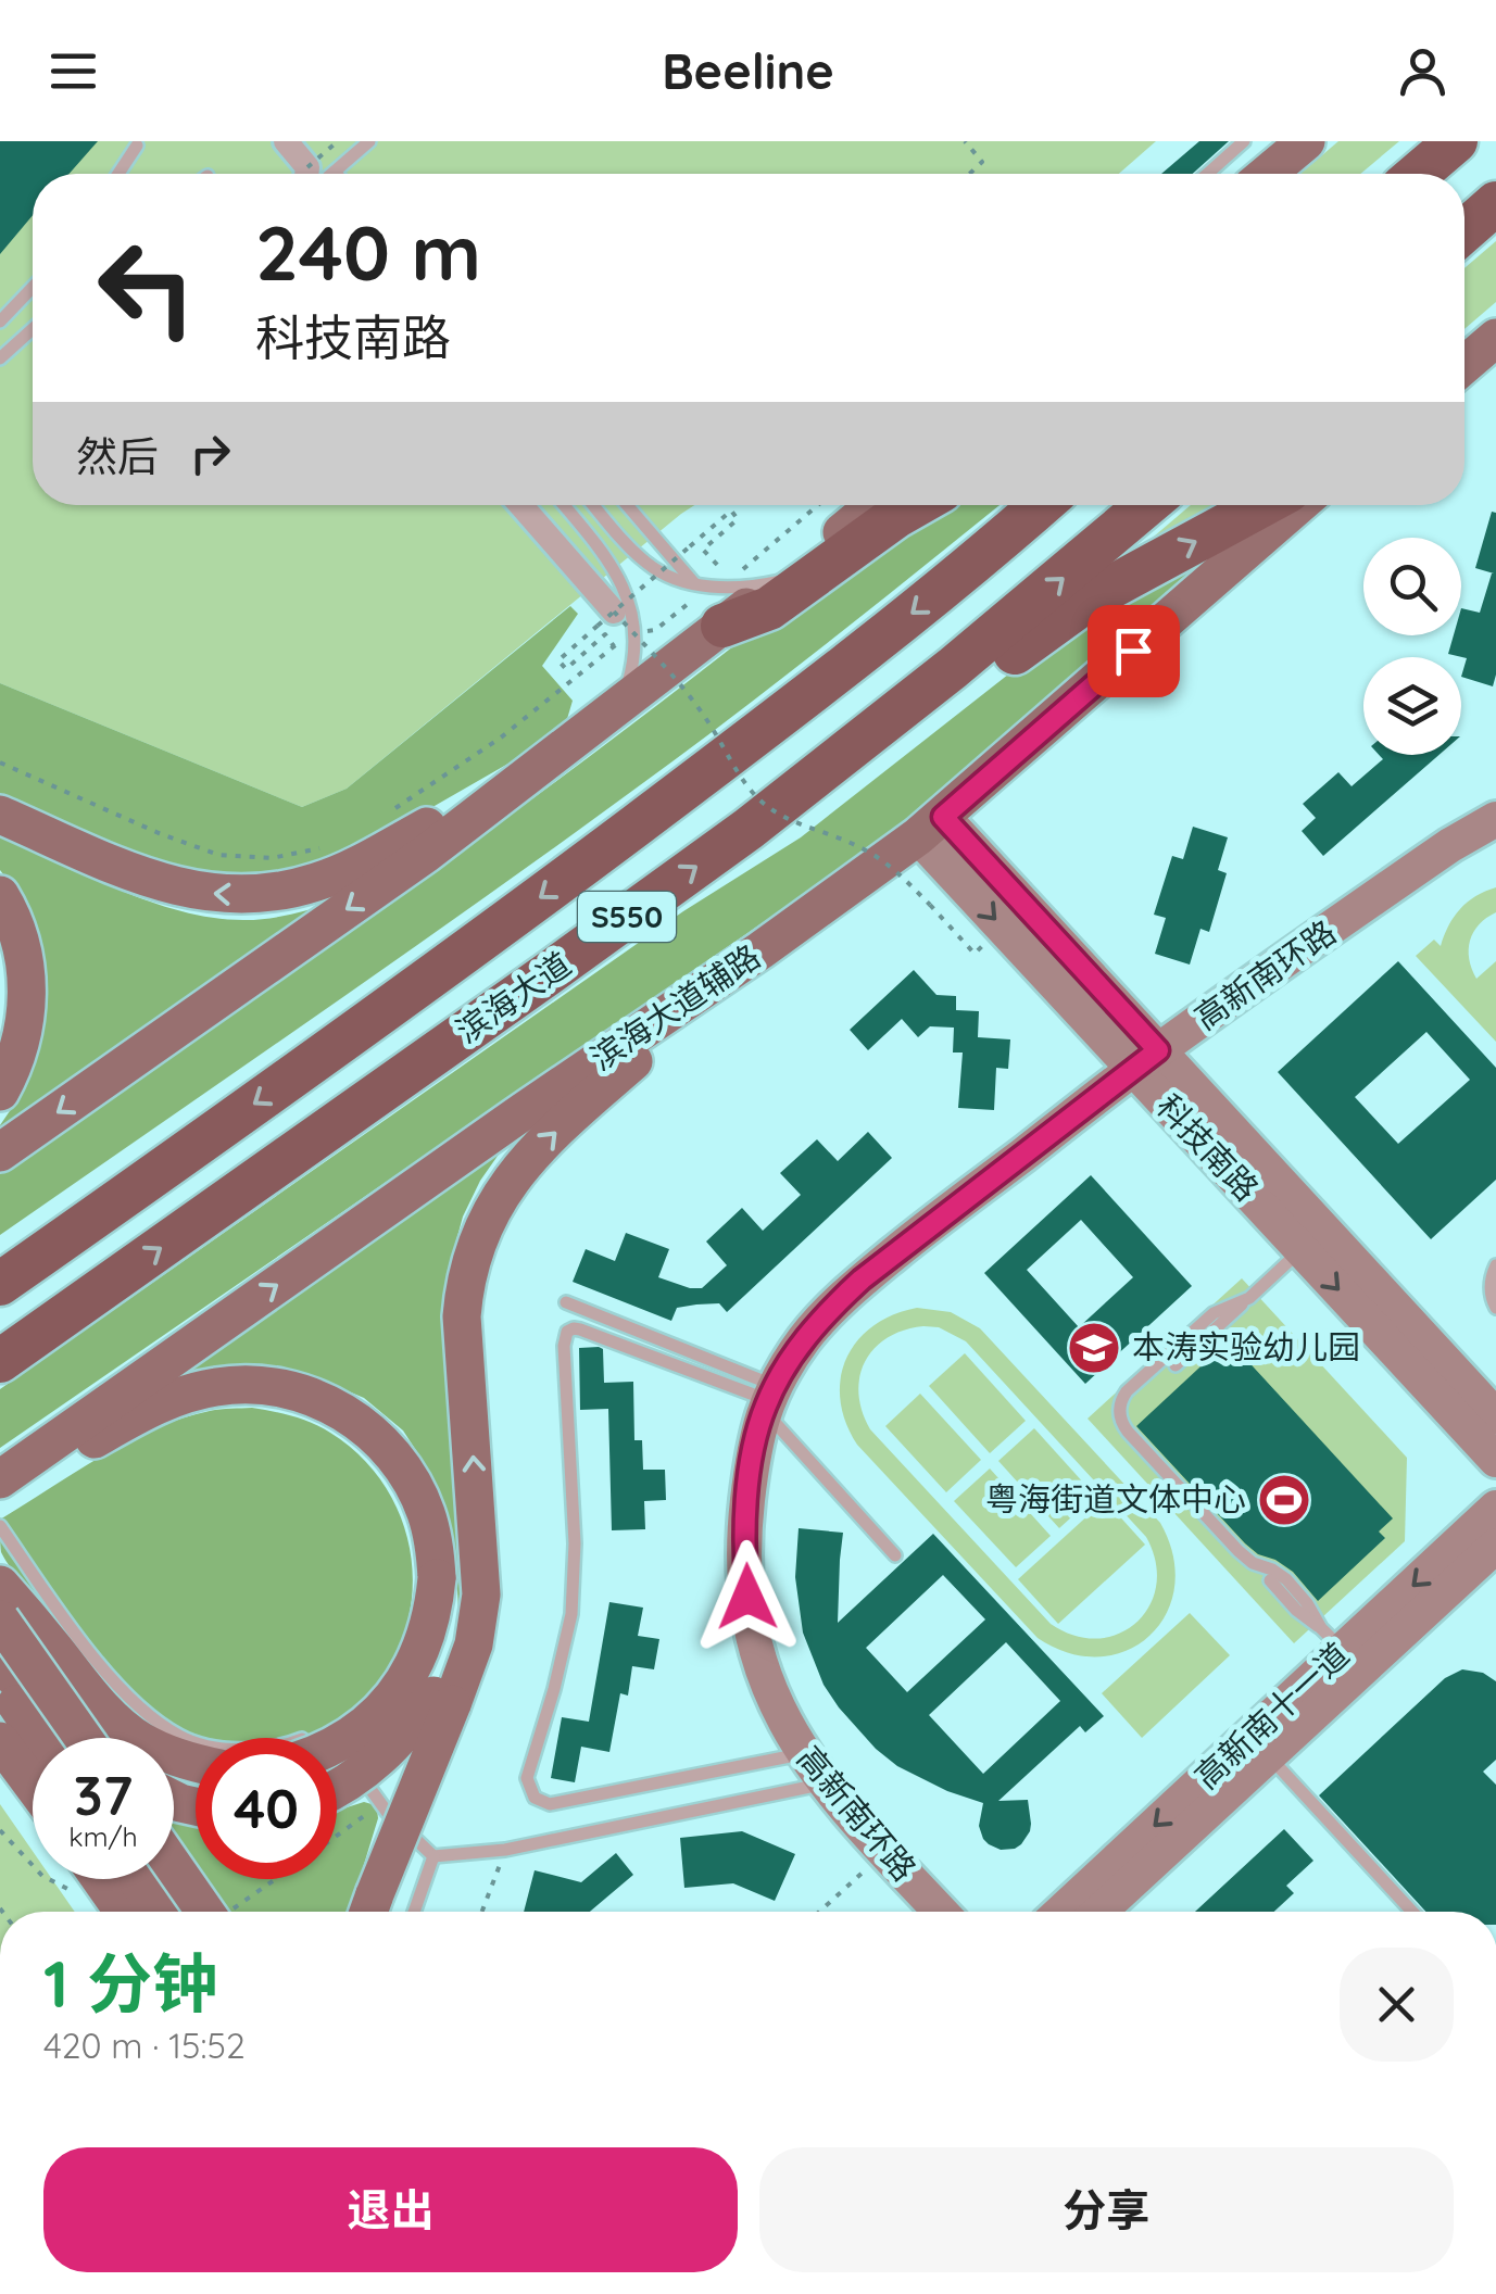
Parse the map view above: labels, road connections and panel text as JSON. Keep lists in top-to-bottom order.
{
  "streets": {
    "highway": ["S550", "滨海大道"],
    "main road": ["滨海大道辅路"],
    "street": ["高新南环路", "科技南路", "高新南十一道"]
  },
  "crossings": [
    ["高新南环路", "科技南路"],
    ["滨海大道辅路", "科技南路"]
  ],
  "places": {
    "school or university": ["本涛实验幼儿园"],
    "sports": ["粤海街道文体中心"]
  },
  "page": {
    "header": "Beeline",
    "turn": ["240 m", "科技南路"],
    "then": "然后",
    "speed": "37 km/h",
    "limit": "40",
    "heading": ["1 分钟", "420 m · 15:52"],
    "buttons": ["退出", "分享"]
  }
}
